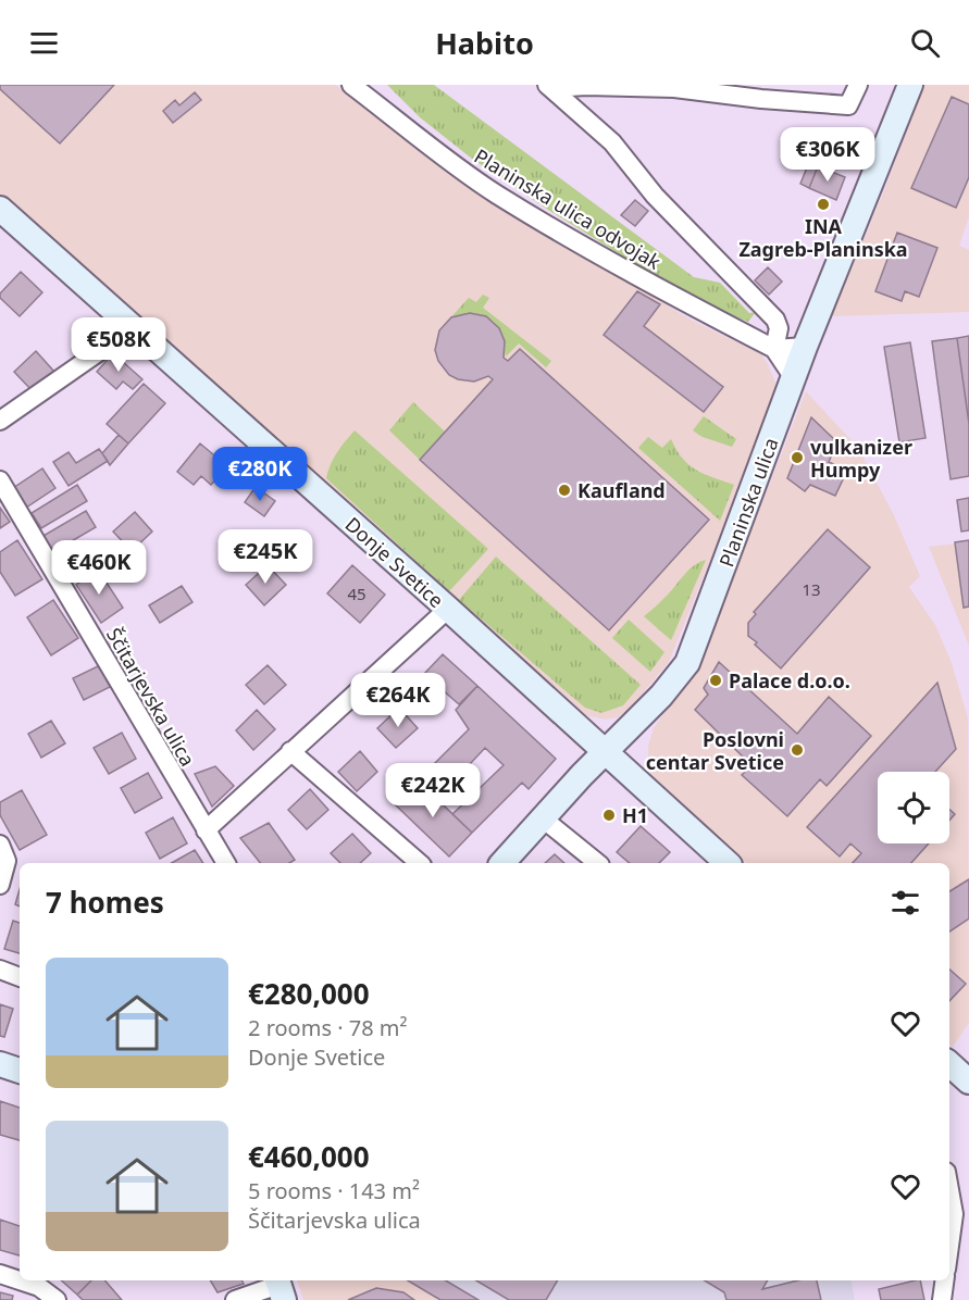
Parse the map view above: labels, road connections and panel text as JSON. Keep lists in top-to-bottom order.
{
  "streets": {
    "street": [
      "Planinska ulica odvojak",
      "Planinska ulica",
      "Donje Svetice",
      "Ščitarjevska ulica"
    ]
  },
  "crossings": [
    ["Planinska ulica odvojak", "Planinska ulica"],
    ["Planinska ulica", "Donje Svetice"]
  ],
  "places": [
    "INA Zagreb-Planinska",
    "vulkanizer Humpy",
    "Kaufland",
    "Palace d.o.o.",
    "Poslovni centar Svetice",
    "H1"
  ],
  "house_numbers": ["13", "45"],
  "page": {
    "header": "Habito",
    "price": [
      "€306K",
      "€508K",
      "€280K",
      "€245K",
      "€460K",
      "€264K",
      "€242K"
    ],
    "heading": "7 homes",
    "list": [
      {
        "name": "€280,000",
        "note": "2 rooms · 78 m² · Donje Svetice"
      },
      {
        "name": "€460,000",
        "note": "5 rooms · 143 m² · Ščitarjevska ulica"
      }
    ]
  }
}
